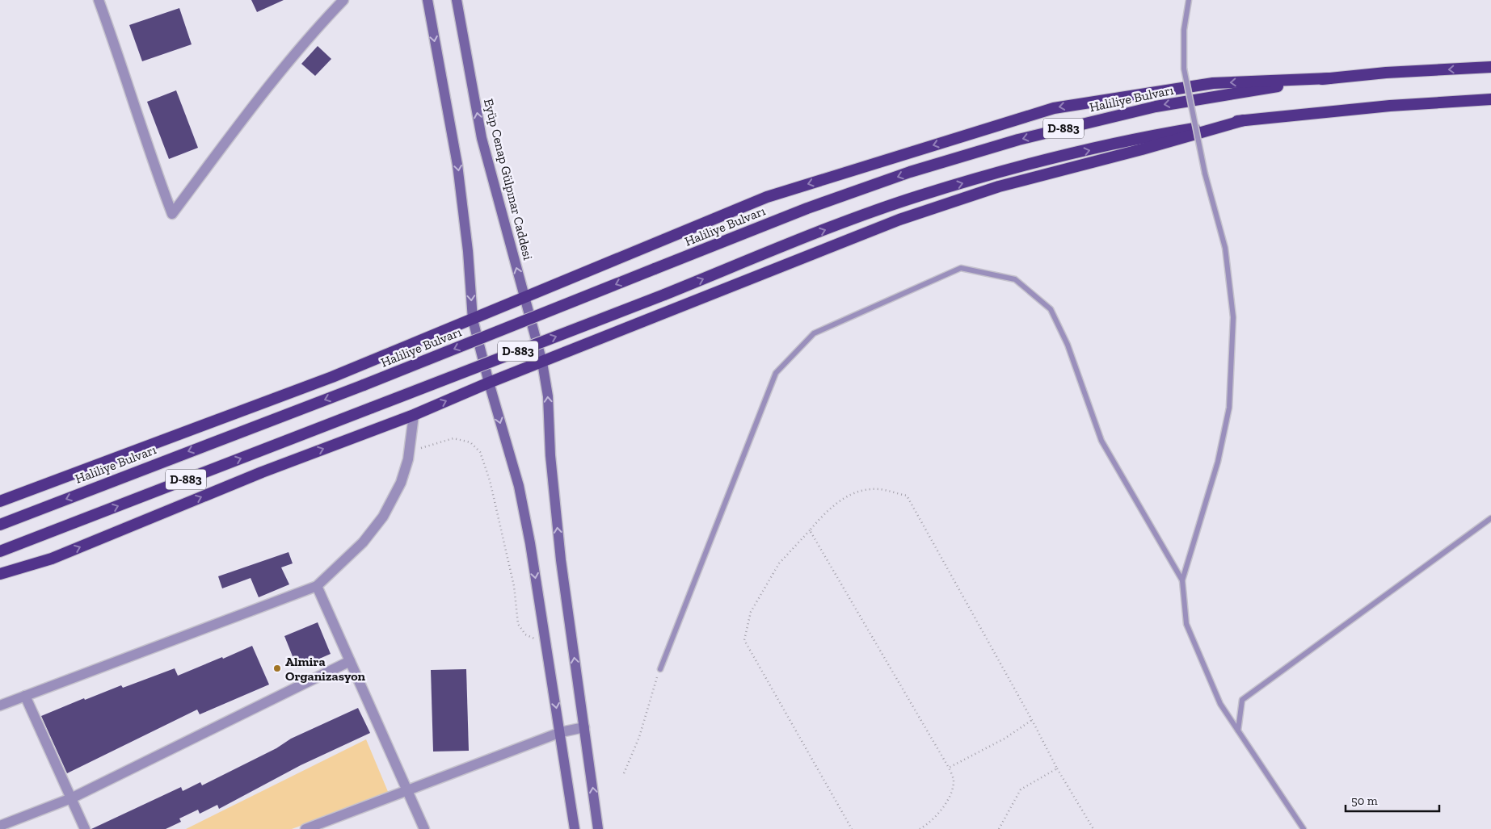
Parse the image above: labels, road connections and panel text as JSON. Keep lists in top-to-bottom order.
{
  "streets": {
    "highway": ["Haliliye Bulvarı", "D-883"],
    "main road": ["Eyüp Cenap Gülpınar Caddesi"]
  },
  "places": ["Almira Organizasyon"],
  "scale_bar": "50 m"
}
